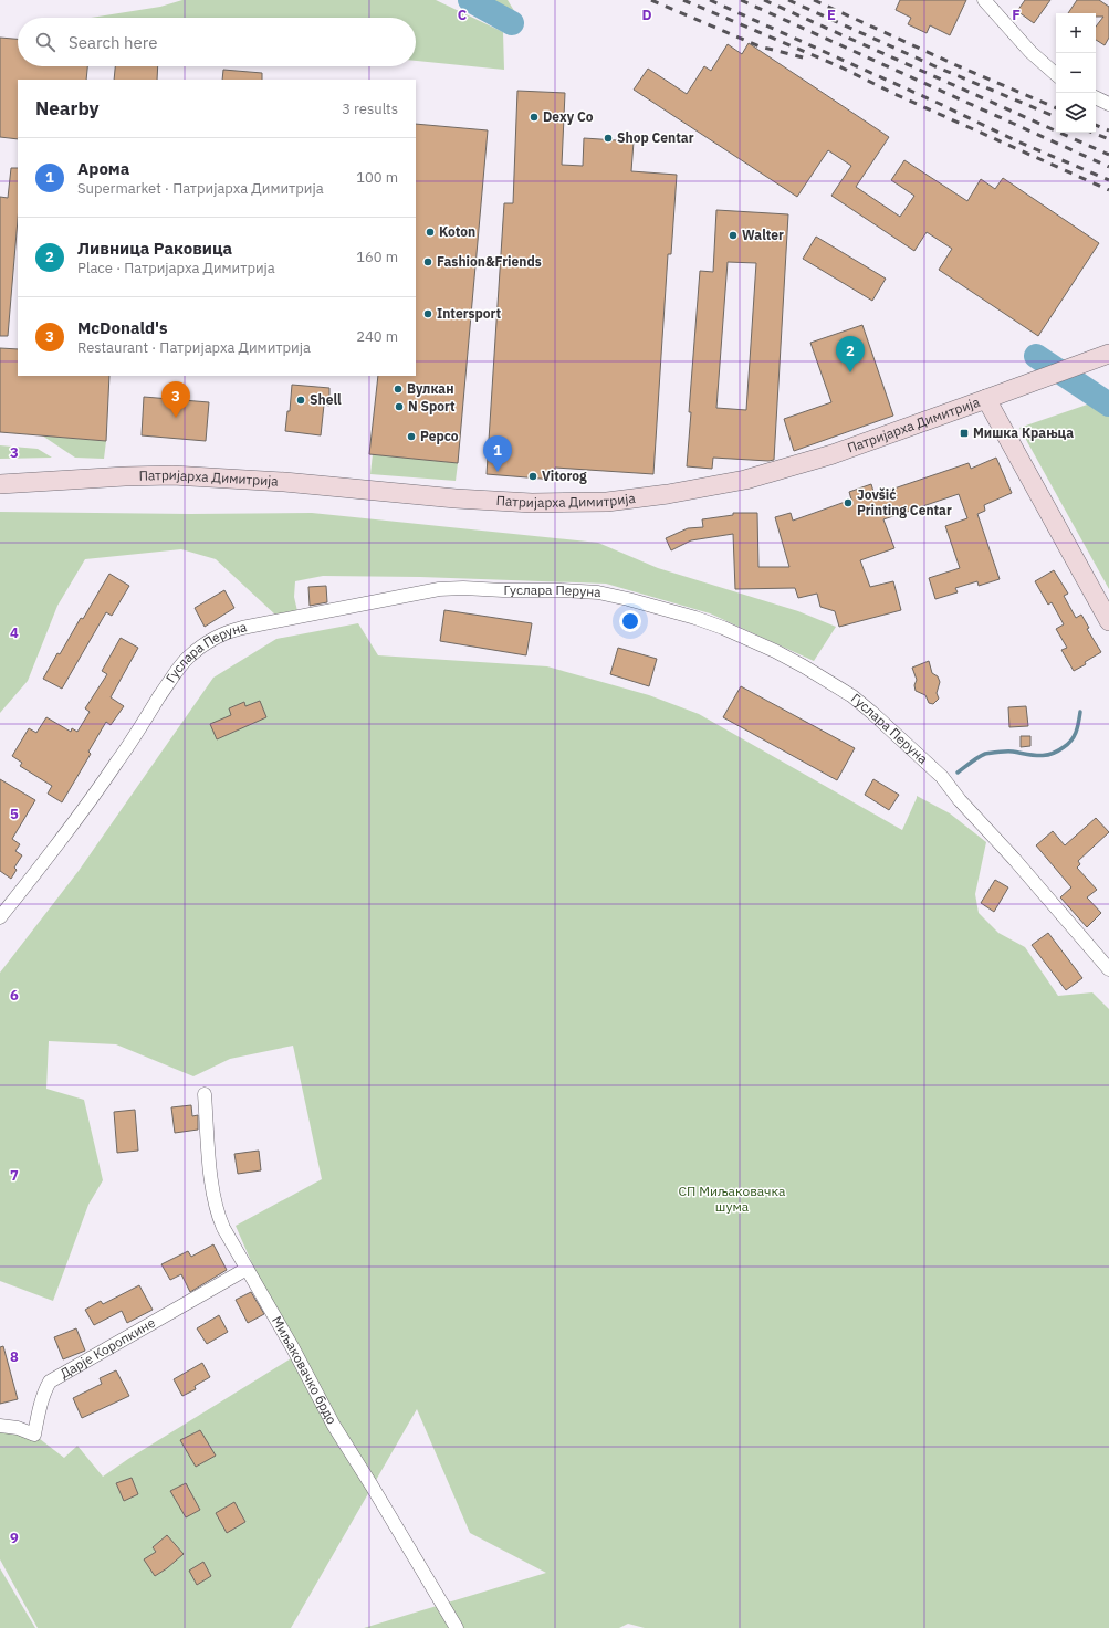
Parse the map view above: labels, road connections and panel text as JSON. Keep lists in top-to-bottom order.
{
  "streets": {
    "main road": ["Патријарха Димитрија"],
    "street": ["Гуслара Перуна", "Дарје Коропкине", "Миљаковачко брдо"]
  },
  "crossings": [
    ["Дарје Коропкине", "Миљаковачко брдо"]
  ],
  "parks": ["СП Миљаковачка шума"],
  "places": {
    "other": [
      "Dexy Co",
      "Shop Centar",
      "Koton",
      "Walter",
      "Fashion&Friends",
      "Intersport",
      "Вулкан",
      "Shell",
      "N Sport",
      "Pepco",
      "Vitorog",
      "Jovšić Printing Centar"
    ],
    "transit": ["Мишка Крањца"]
  },
  "page": {
    "map_buttons": ["+", "−"],
    "search": "Search here",
    "heading": ["Nearby", "3 results"],
    "list": [
      {
        "mark": "1",
        "name": "Арома",
        "note": "Supermarket · Патријарха Димитрија",
        "value": "100 m"
      },
      {
        "mark": "2",
        "name": "Ливница Раковица",
        "note": "Place · Патријарха Димитрија",
        "value": "160 m"
      },
      {
        "mark": "3",
        "name": "McDonald's",
        "note": "Restaurant · Патријарха Димитрија",
        "value": "240 m"
      }
    ],
    "pins": ["2", "3", "1"]
  },
  "grid": {
    "columns": [
      "C",
      "D",
      "E",
      "F"
    ],
    "rows": [
      "3",
      "4",
      "5",
      "6",
      "7",
      "8",
      "9"
    ]
  }
}
